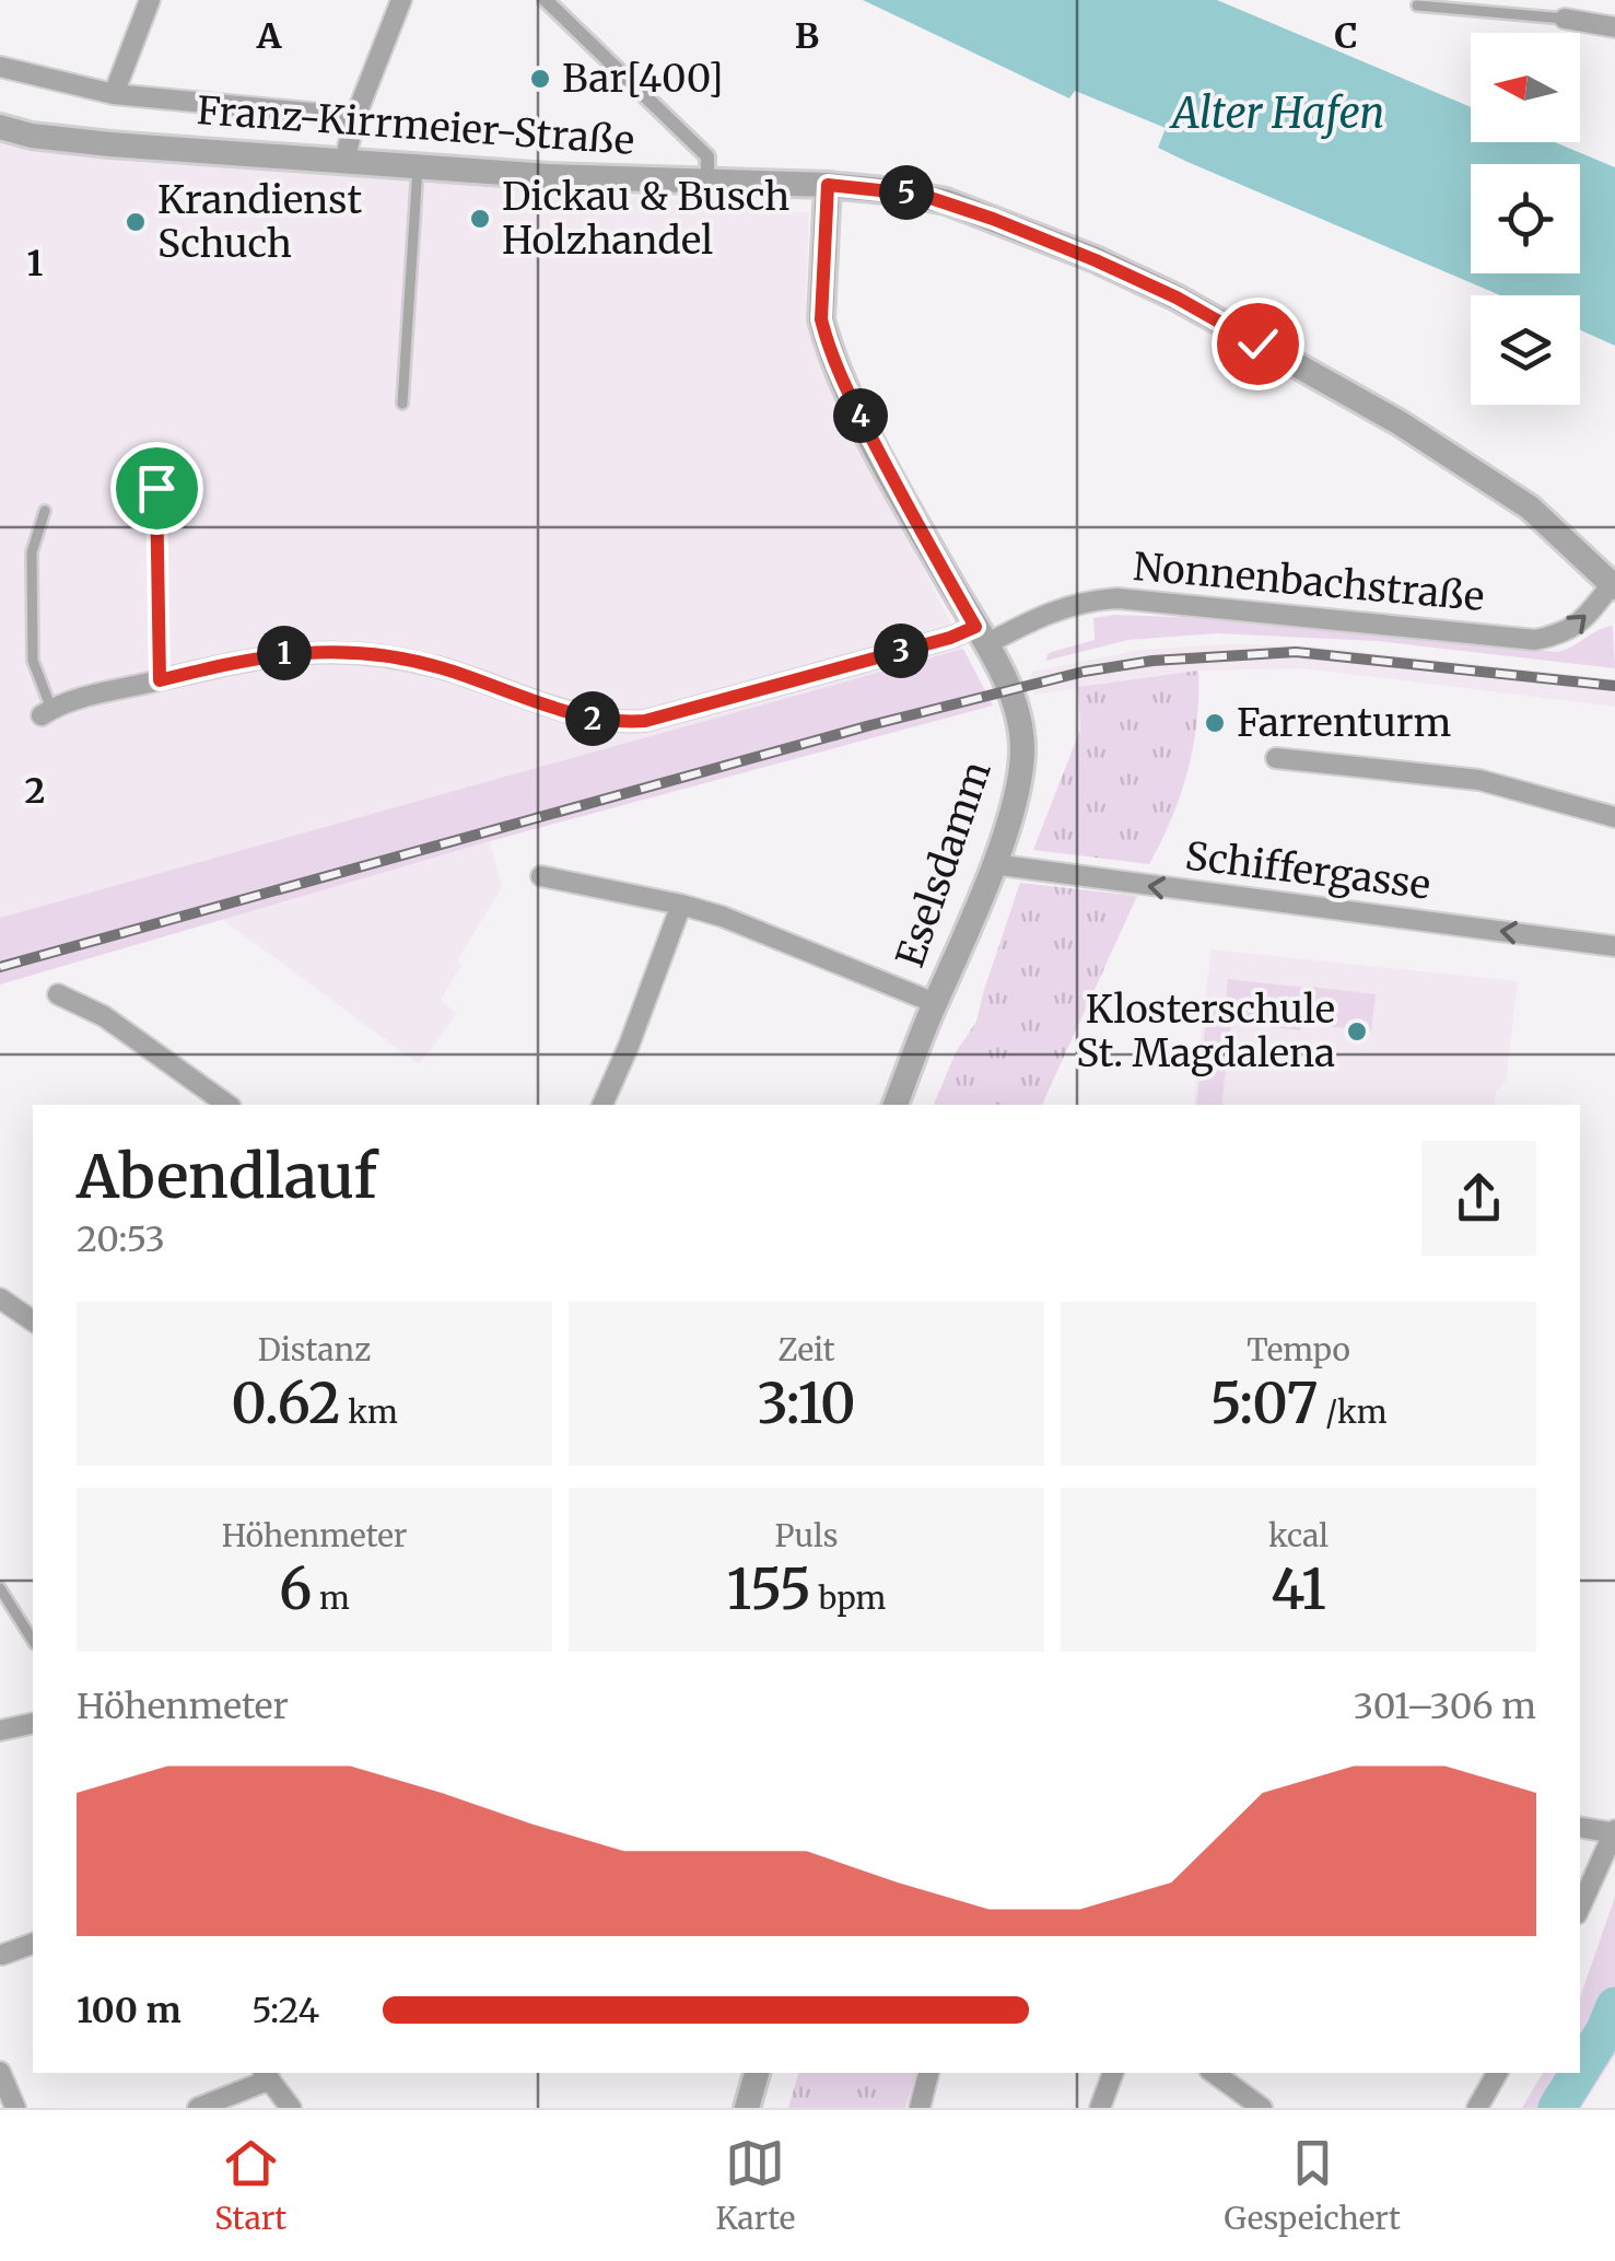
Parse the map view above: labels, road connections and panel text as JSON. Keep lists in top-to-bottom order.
{
  "streets": {
    "street": [
      "Franz-Kirrmeier-Straße",
      "Nonnenbachstraße",
      "Eselsdamm",
      "Schiffergasse"
    ]
  },
  "crossings": [
    ["Franz-Kirrmeier-Straße", "Nonnenbachstraße"],
    ["Franz-Kirrmeier-Straße", "Eselsdamm"],
    ["Nonnenbachstraße", "Eselsdamm"],
    ["Eselsdamm", "Schiffergasse"]
  ],
  "water": ["Alter Hafen"],
  "places": [
    "Bar[400]",
    "Dickau & Busch Holzhandel",
    "Krandienst Schuch",
    "Farrenturm",
    "Klosterschule St. Magdalena"
  ],
  "north": "left",
  "page": {
    "pins": [
      "5",
      "4",
      "3",
      "1",
      "2"
    ],
    "heading": ["Abendlauf", "20:53"],
    "stats": [
      ["Distanz", "0.62 km"],
      ["Zeit", "3:10"],
      ["Tempo", "5:07 /km"],
      ["Höhenmeter", "6 m"],
      ["Puls", "155 bpm"],
      ["kcal", "41"]
    ],
    "chart": ["Höhenmeter", "301–306 m"],
    "list": [
      {
        "name": "100 m",
        "note": "5:24"
      }
    ],
    "tabs": ["Start", "Karte", "Gespeichert"]
  },
  "grid": {
    "columns": ["A", "B", "C"],
    "rows": ["1", "2"]
  }
}
